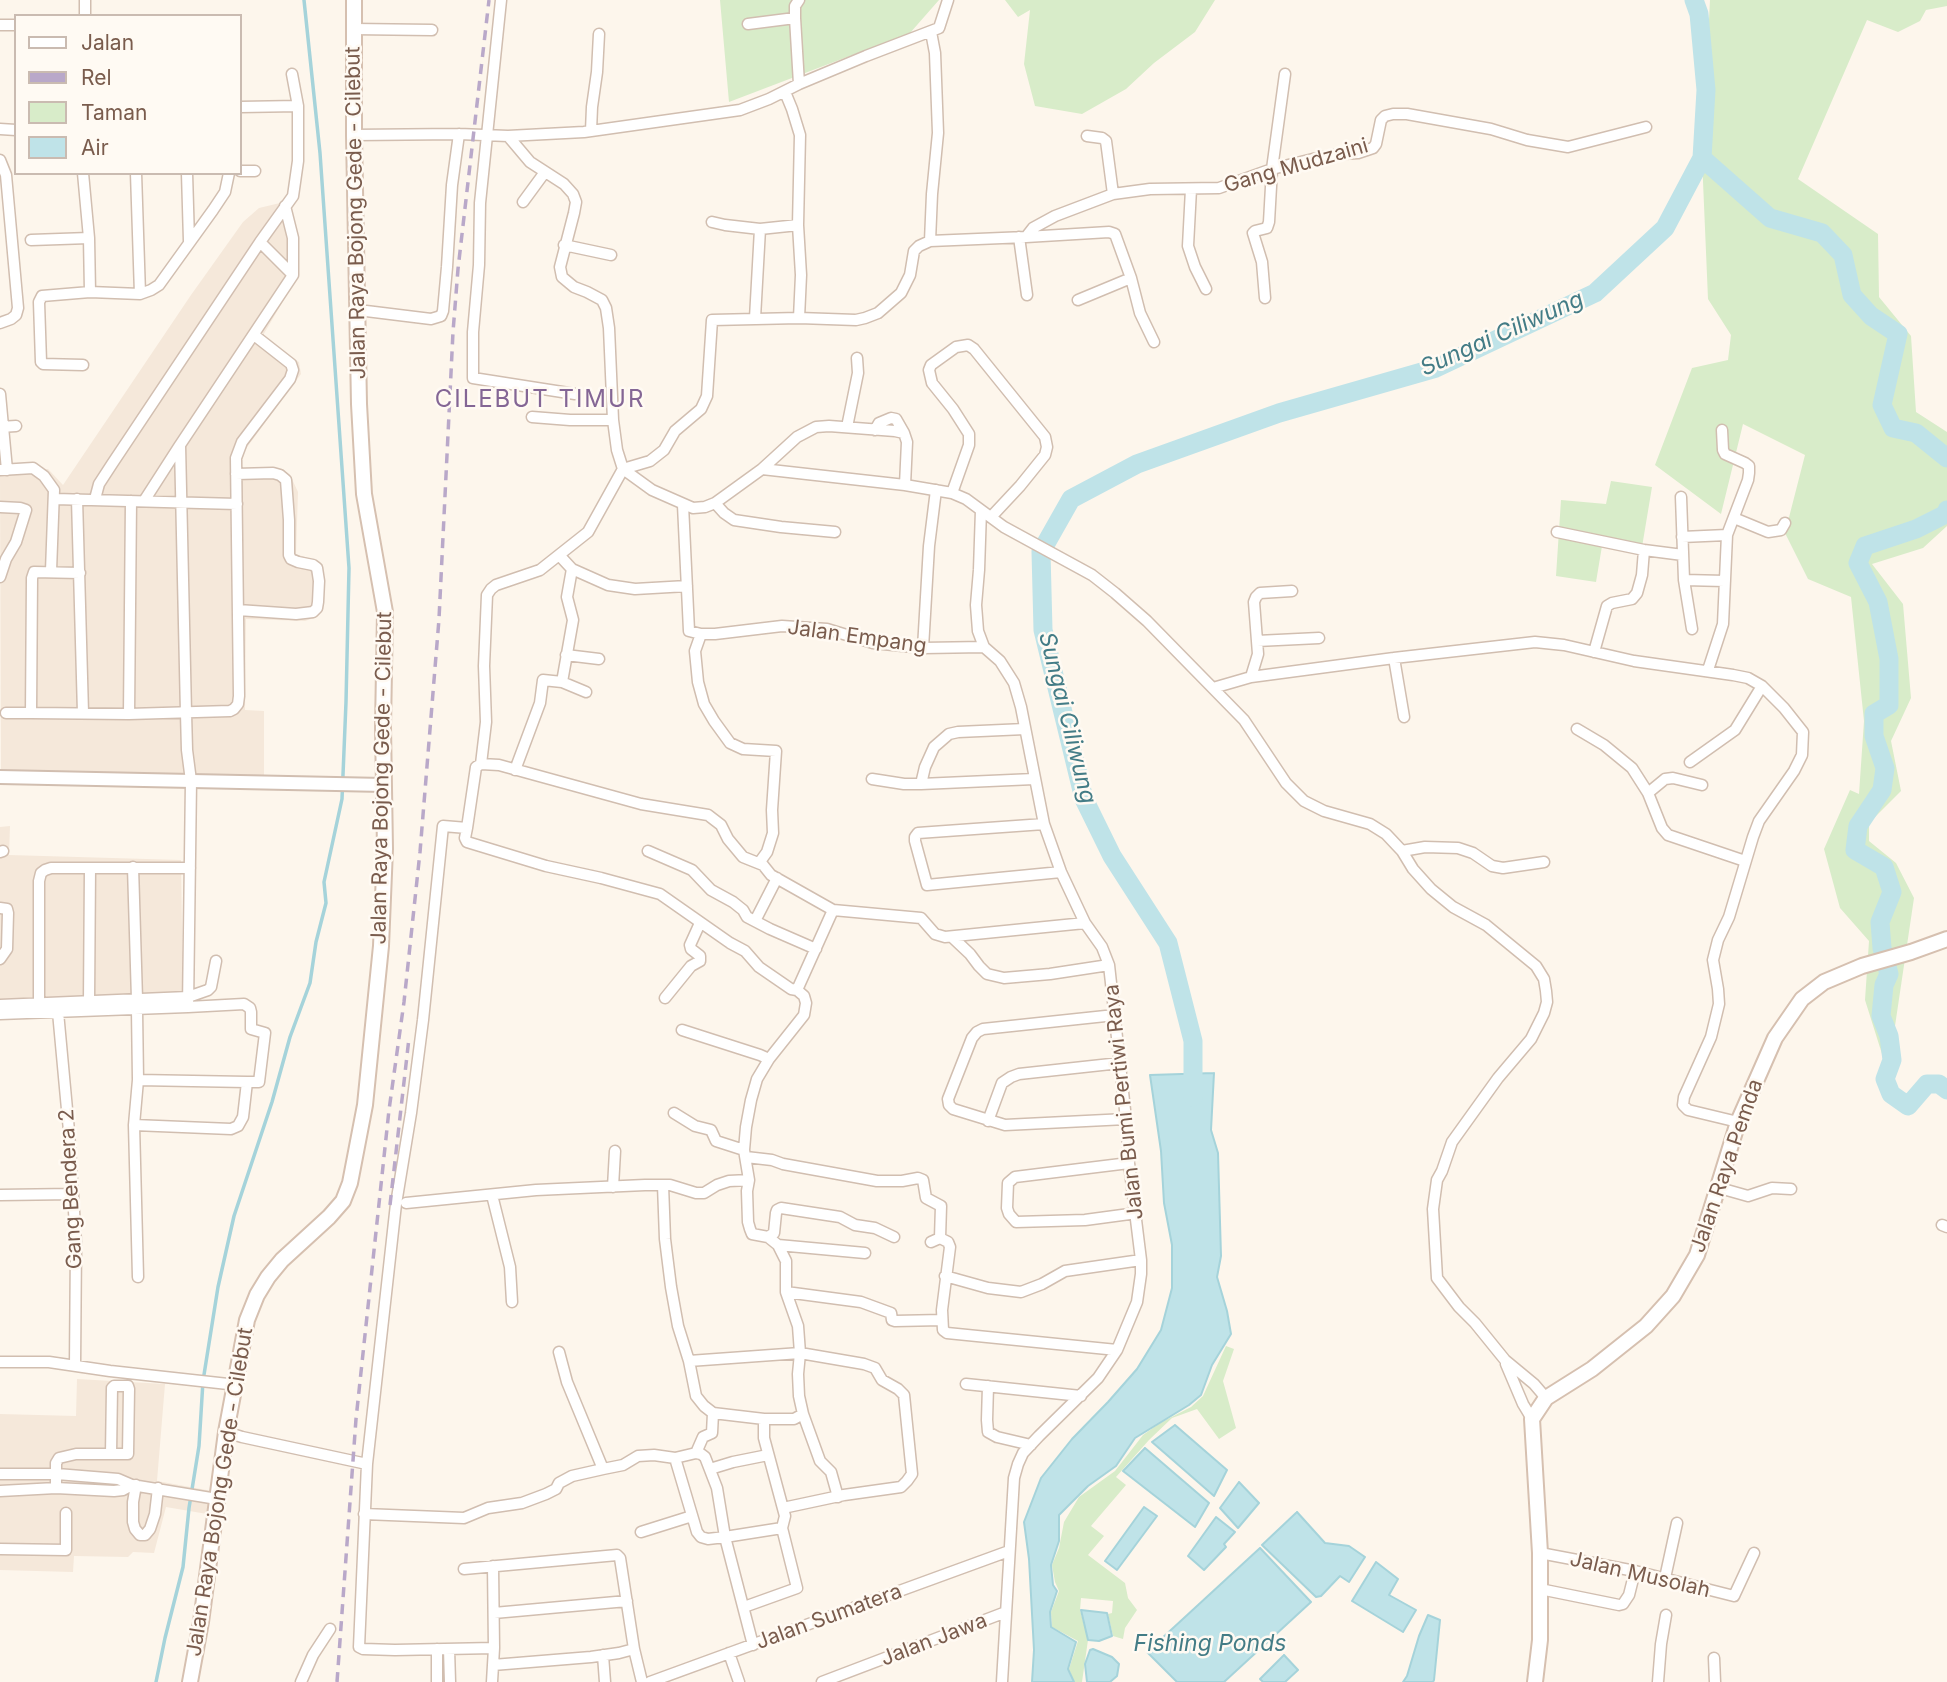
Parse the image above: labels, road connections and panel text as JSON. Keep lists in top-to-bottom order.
{
  "streets": {
    "main road": ["Jalan Raya Bojong Gede - Cilebut", "Jalan Raya Pemda"],
    "street": [
      "Gang Mudzaini",
      "Jalan Empang",
      "Jalan Bumi Pertiwi Raya",
      "Gang Bendera 2",
      "Jalan Musolah",
      "Jalan Sumatera",
      "Jalan Jawa"
    ]
  },
  "crossings": [
    ["Jalan Empang", "Jalan Bumi Pertiwi Raya"],
    ["Jalan Bumi Pertiwi Raya", "Jalan Sumatera"],
    ["Jalan Bumi Pertiwi Raya", "Jalan Jawa"]
  ],
  "districts": ["CILEBUT TIMUR"],
  "water": ["Sungai Ciliwung", "Fishing Ponds"],
  "legend": [
    "Jalan",
    "Rel",
    "Taman",
    "Air"
  ]
}
